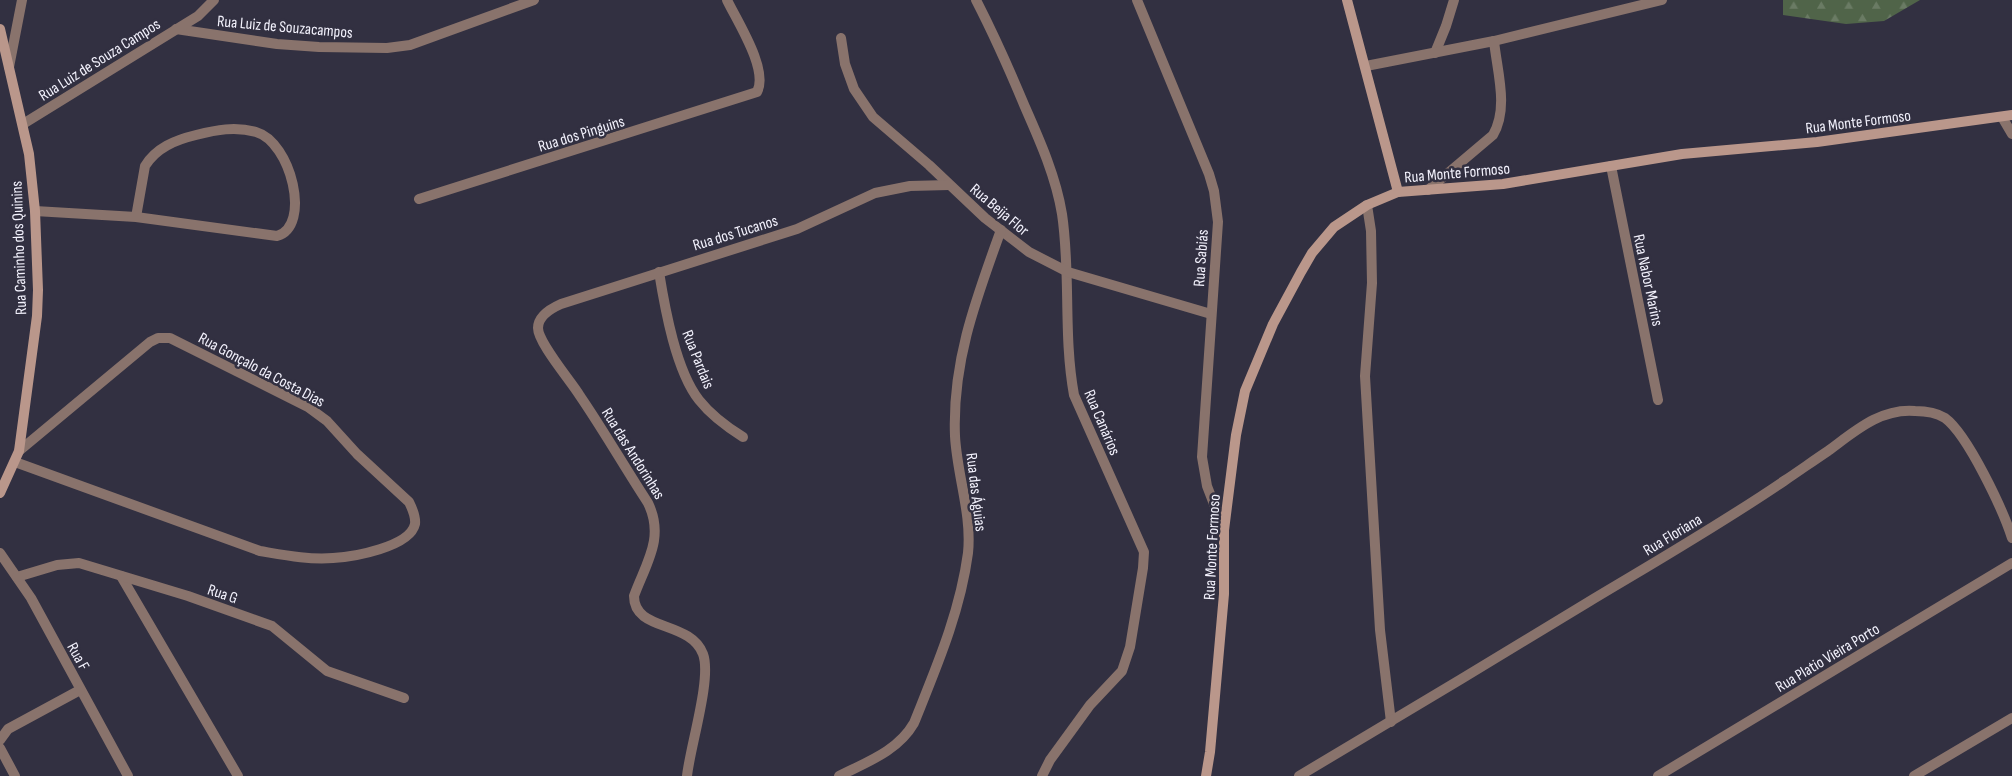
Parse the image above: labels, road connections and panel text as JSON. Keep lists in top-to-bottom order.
{
  "streets": {
    "street": [
      "Rua Luiz de Souzacampos",
      "Rua Luiz de Souza Campos",
      "Rua Monte Formoso",
      "Rua dos Pinguins",
      "Rua Beija Flor",
      "Rua dos Tucanos",
      "Rua Caminho dos Quinins",
      "Rua Sabiás",
      "Rua Nabor Marins",
      "Rua Pardais",
      "Rua Gonçalo da Costa Dias",
      "Rua Canários",
      "Rua das Andorinhas",
      "Rua das Águias",
      "Rua Floriana",
      "Rua G",
      "Rua F",
      "Rua Platio Vieira Porto"
    ]
  },
  "crossings": [
    ["Rua Luiz de Souzacampos", "Rua Luiz de Souza Campos"],
    ["Rua Luiz de Souza Campos", "Rua Caminho dos Quinins"],
    ["Rua Monte Formoso", "Rua Sabiás"],
    ["Rua Monte Formoso", "Rua Nabor Marins"],
    ["Rua Beija Flor", "Rua dos Tucanos"],
    ["Rua Beija Flor", "Rua Sabiás"],
    ["Rua Beija Flor", "Rua Canários"],
    ["Rua Beija Flor", "Rua das Águias"],
    ["Rua dos Tucanos", "Rua Pardais"],
    ["Rua dos Tucanos", "Rua das Andorinhas"],
    ["Rua Caminho dos Quinins", "Rua Gonçalo da Costa Dias"],
    ["Rua G", "Rua F"]
  ]
}
